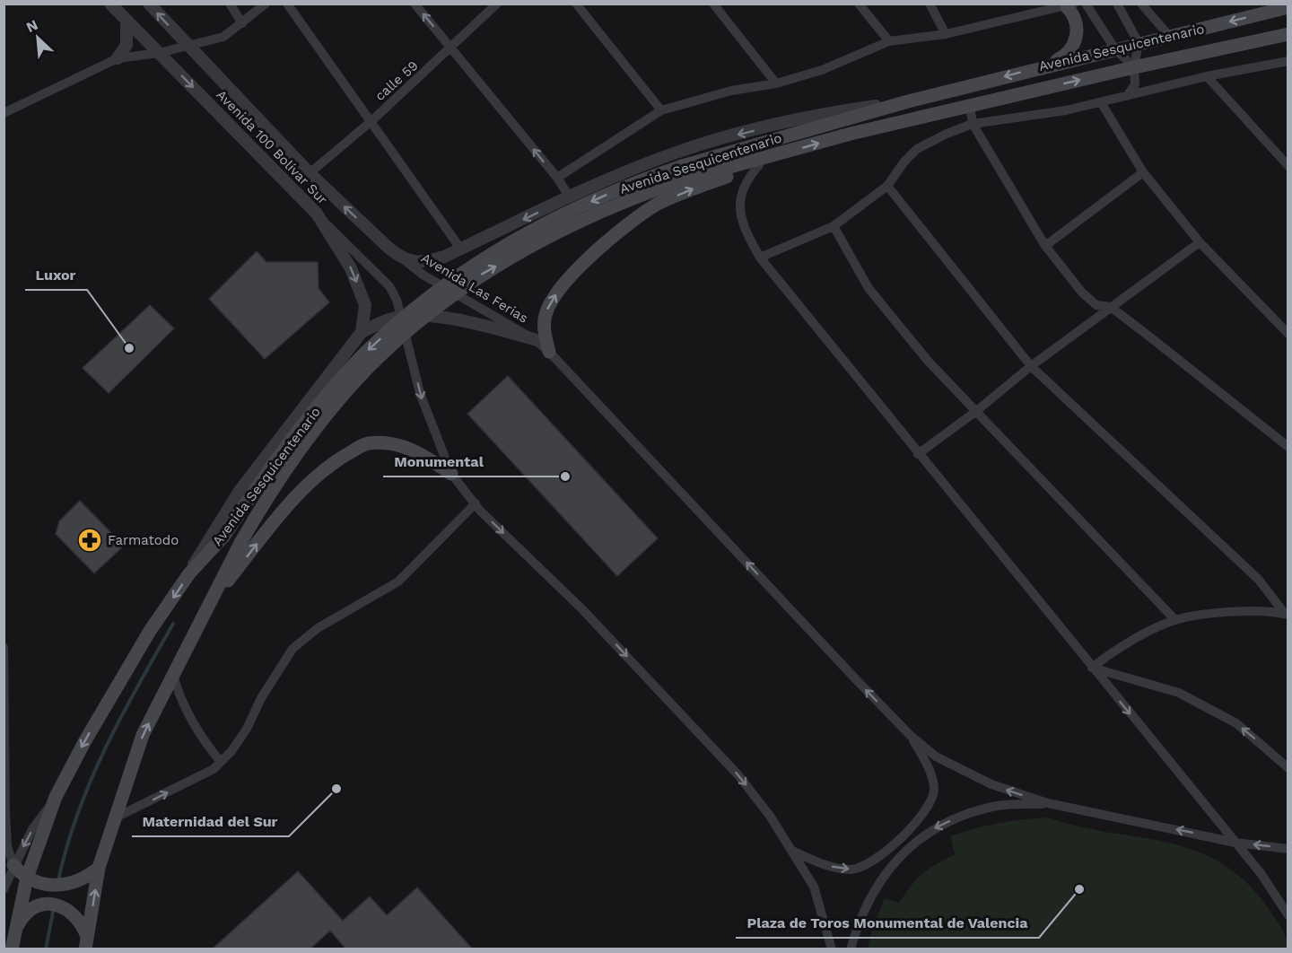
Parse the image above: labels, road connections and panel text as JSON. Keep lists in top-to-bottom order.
{
  "streets": {
    "main road": ["Avenida Sesquicentenario"],
    "street": ["calle 59", "Avenida 100 Bolívar Sur", "Avenida Las Ferias"]
  },
  "crossings": [
    ["calle 59", "Avenida 100 Bolívar Sur"],
    ["Avenida 100 Bolívar Sur", "Avenida Las Ferias"]
  ],
  "one_way": ["Avenida Las Ferias"],
  "places": {
    "other": [
      "Luxor",
      "Monumental",
      "Maternidad del Sur",
      "Plaza de Toros Monumental de Valencia"
    ],
    "pharmacy": ["Farmatodo"]
  },
  "north": "top left"
}
